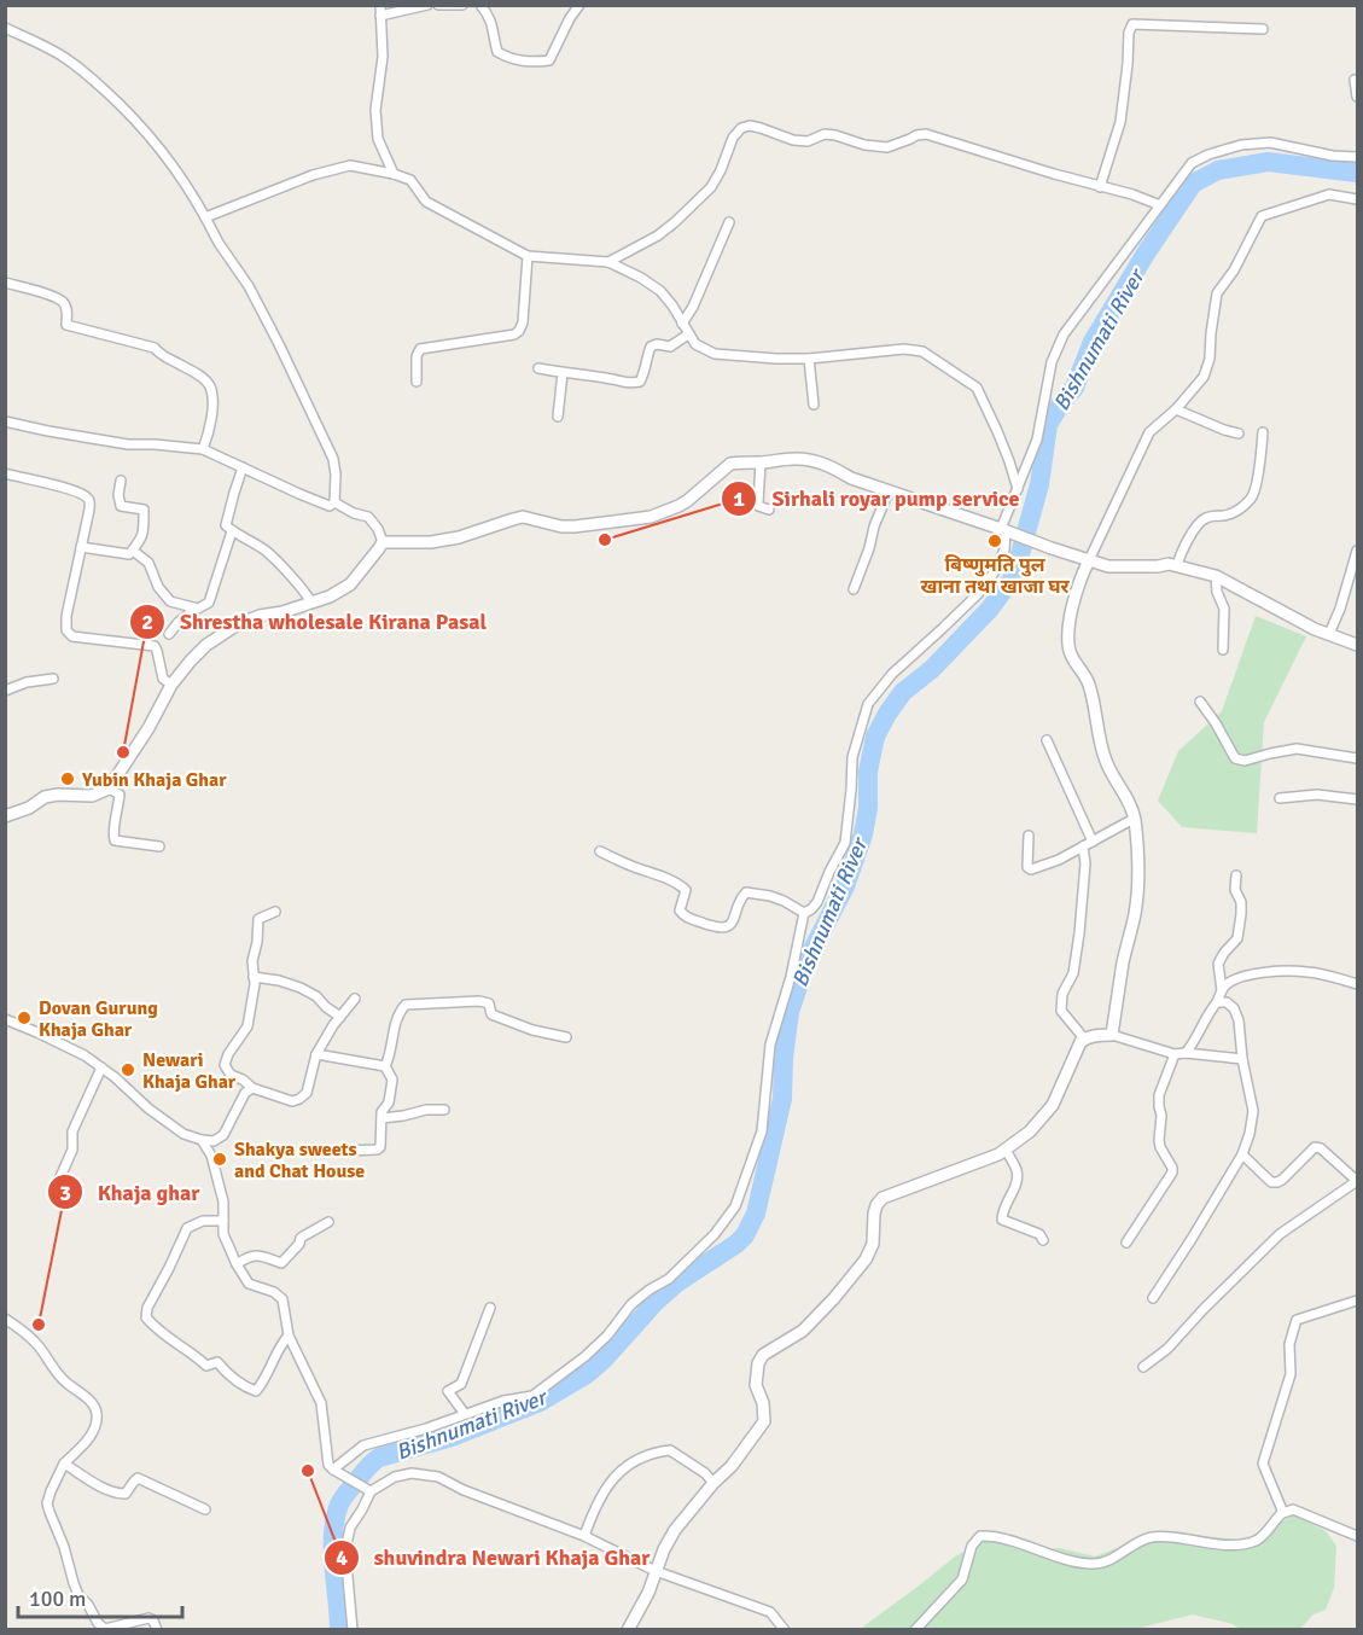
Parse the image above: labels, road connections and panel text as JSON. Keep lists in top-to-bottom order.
{
  "water": ["Bishnumati River"],
  "places": [
    "Sirhali royar pump service",
    "बिष्णुमति पुल खाना तथा खाजा घर",
    "Shrestha wholesale Kirana Pasal",
    "Yubin Khaja Ghar",
    "Dovan Gurung Khaja Ghar",
    "Newari Khaja Ghar",
    "Shakya sweets and Chat House",
    "Khaja ghar",
    "shuvindra Newari Khaja Ghar"
  ],
  "scale_bar": "100 m"
}
